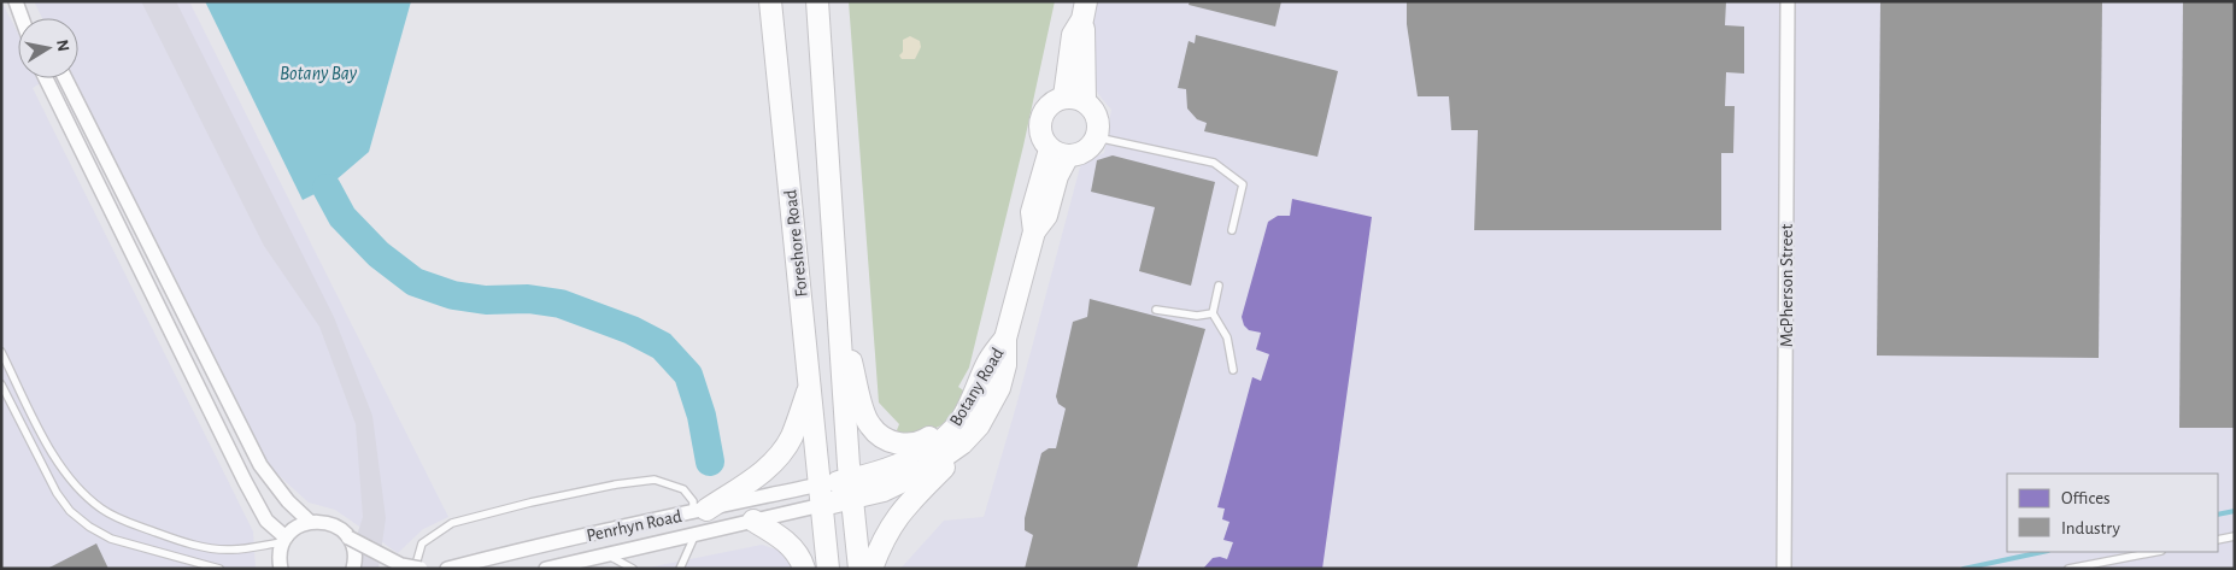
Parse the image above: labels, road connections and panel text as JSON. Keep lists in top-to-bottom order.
{
  "streets": {
    "main road": ["Foreshore Road", "Botany Road"],
    "street": ["McPherson Street", "Penrhyn Road"]
  },
  "crossings": [
    ["Foreshore Road", "Botany Road"],
    ["Foreshore Road", "Penrhyn Road"],
    ["Botany Road", "Penrhyn Road"]
  ],
  "water": ["Botany Bay"],
  "legend": ["Offices", "Industry"],
  "north": "right"
}
